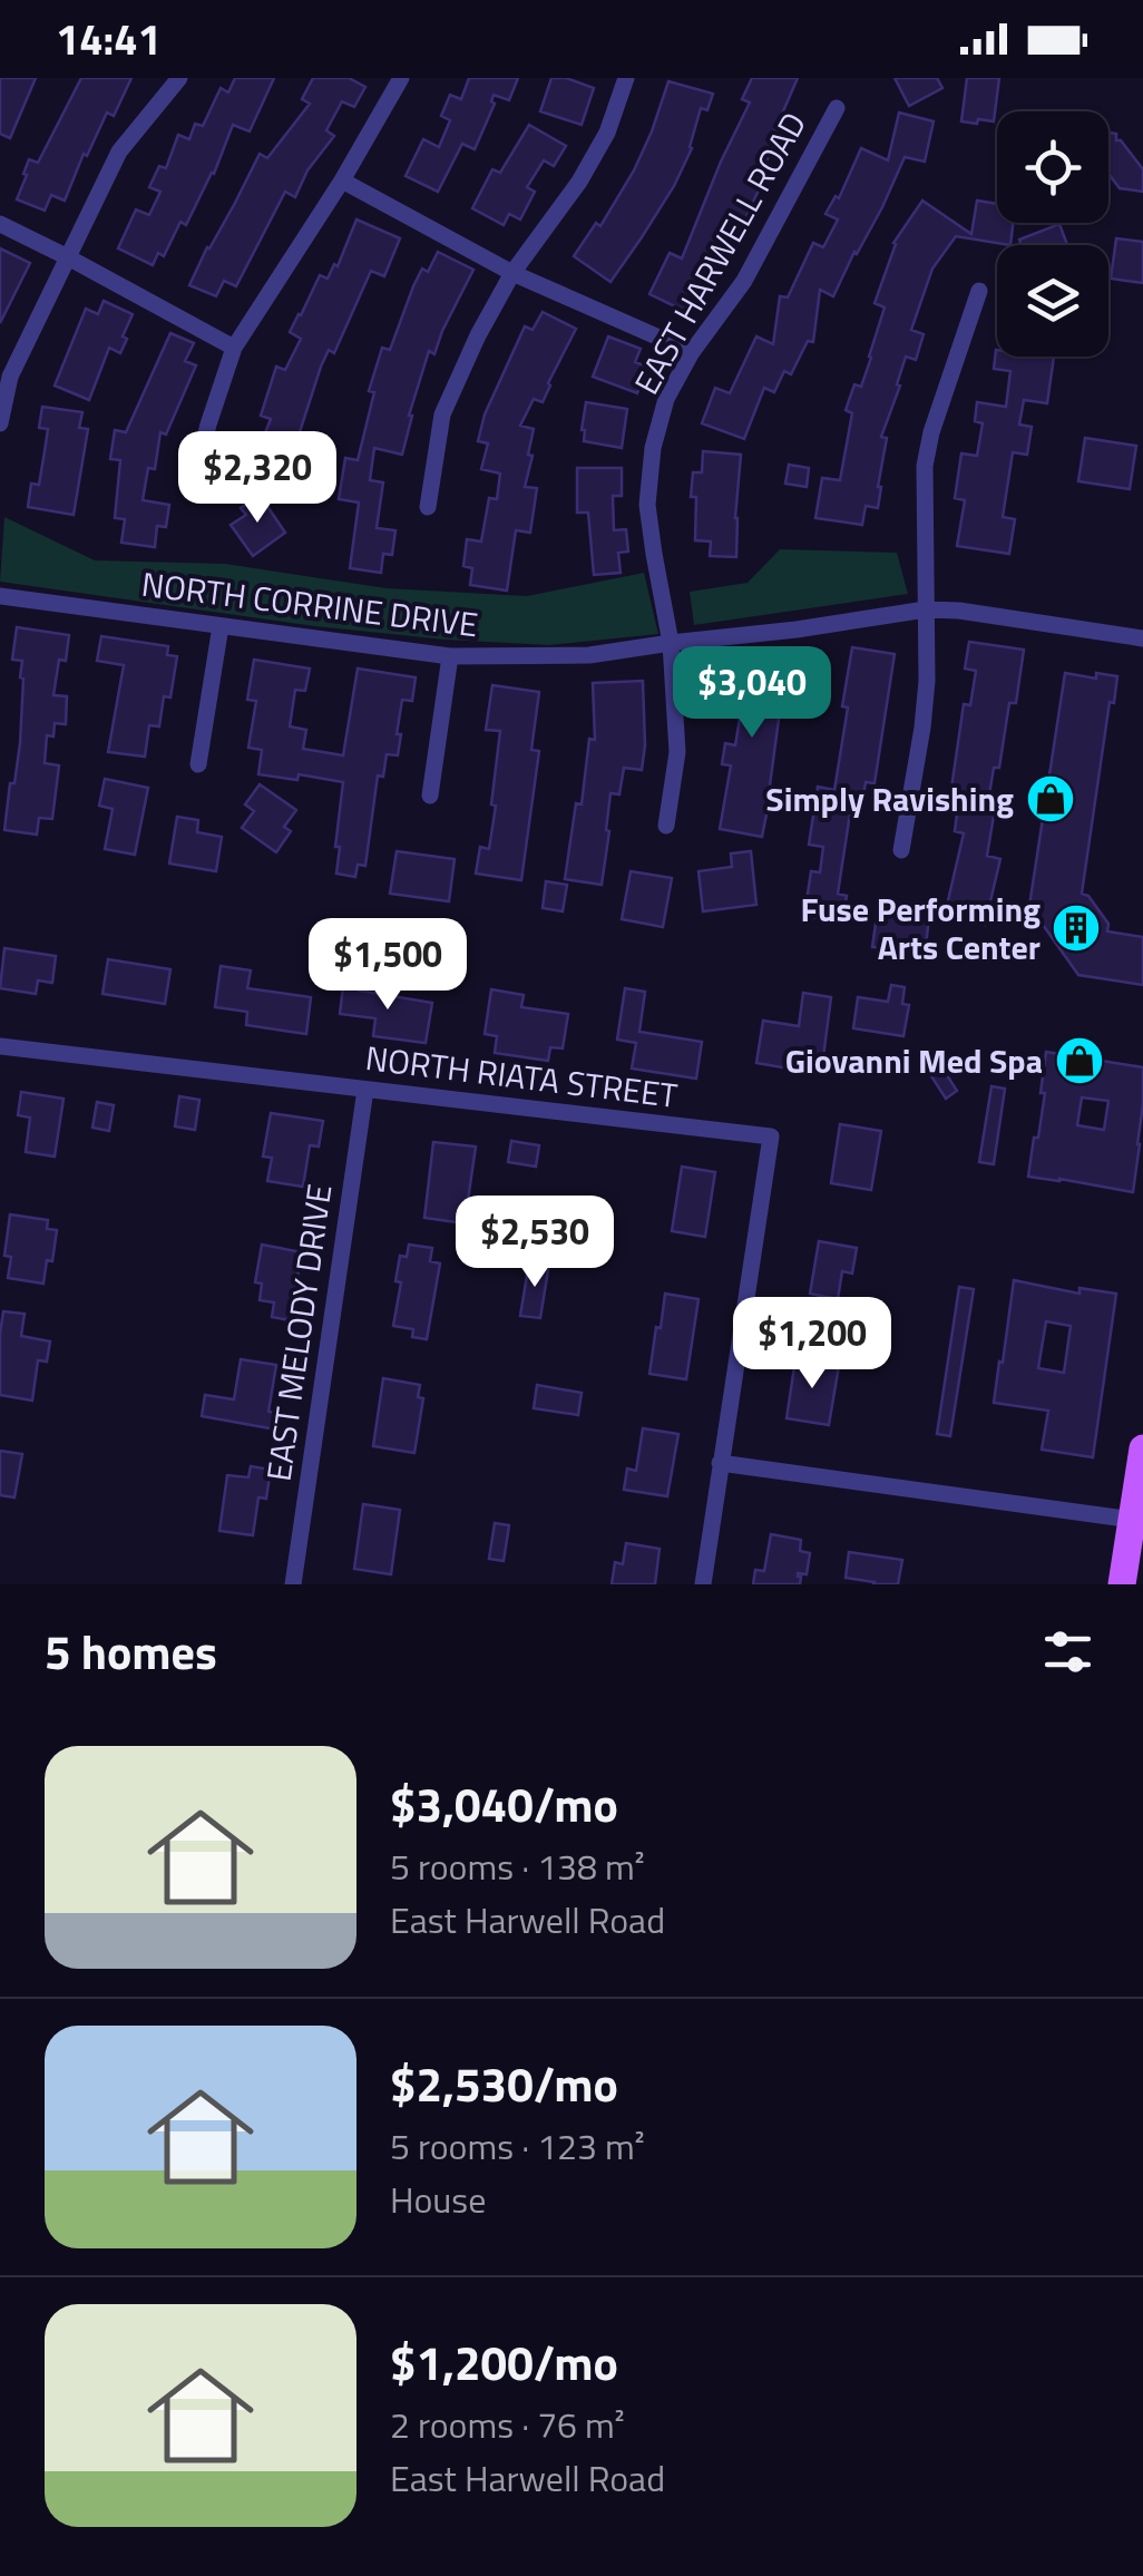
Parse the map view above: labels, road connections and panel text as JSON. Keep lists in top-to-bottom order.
{
  "streets": {
    "street": [
      "EAST HARWELL ROAD",
      "NORTH CORRINE DRIVE",
      "NORTH RIATA STREET",
      "EAST MELODY DRIVE"
    ]
  },
  "crossings": [
    ["EAST HARWELL ROAD", "NORTH CORRINE DRIVE"],
    ["NORTH RIATA STREET", "EAST MELODY DRIVE"]
  ],
  "places": {
    "shop": ["Simply Ravishing", "Giovanni Med Spa"],
    "building": ["Fuse Performing Arts Center"]
  },
  "page": {
    "status": "14:41",
    "price": [
      "$2,320",
      "$3,040",
      "$1,500",
      "$2,530",
      "$1,200"
    ],
    "heading": "5 homes",
    "list": [
      {
        "name": "$3,040/mo",
        "note": "5 rooms · 138 m² · East Harwell Road"
      },
      {
        "name": "$2,530/mo",
        "note": "5 rooms · 123 m² · House"
      },
      {
        "name": "$1,200/mo",
        "note": "2 rooms · 76 m² · East Harwell Road"
      }
    ]
  }
}
